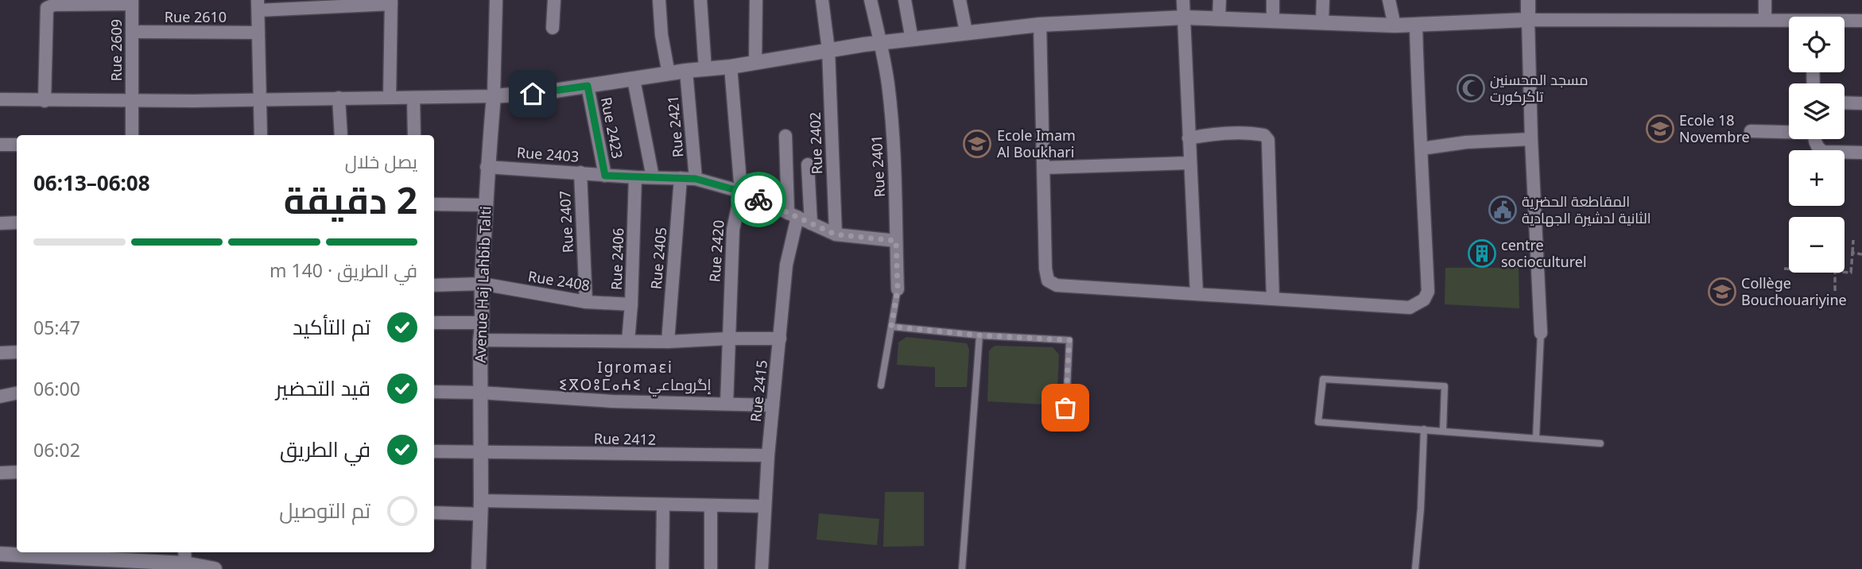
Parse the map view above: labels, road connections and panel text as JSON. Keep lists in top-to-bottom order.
{
  "streets": {
    "street": [
      "Rue 2610",
      "Rue 2609",
      "Rue 2421",
      "Rue 2423",
      "Rue 2402",
      "Rue 2403",
      "Rue 2401",
      "Rue 2407",
      "Rue 2420",
      "Rue 2405",
      "Rue 2406",
      "Rue 2408",
      "Avenue Haj Lahbib Talti",
      "Rue 2415",
      "Rue 2412"
    ]
  },
  "crossings": [
    ["Rue 2610", "Rue 2609"],
    ["Rue 2421", "Rue 2403"],
    ["Rue 2423", "Rue 2403"],
    ["Rue 2402", "Rue 2403"],
    ["Rue 2403", "Rue 2401"],
    ["Rue 2403", "Rue 2407"],
    ["Rue 2403", "Rue 2420"],
    ["Rue 2403", "Rue 2405"],
    ["Rue 2403", "Rue 2406"],
    ["Rue 2403", "Avenue Haj Lahbib Talti"],
    ["Rue 2403", "Rue 2415"],
    ["Rue 2407", "Rue 2408"],
    ["Rue 2406", "Rue 2408"],
    ["Rue 2408", "Avenue Haj Lahbib Talti"],
    ["Avenue Haj Lahbib Talti", "Rue 2412"],
    ["Rue 2415", "Rue 2412"]
  ],
  "districts": ["Igromaɛi ⵉⴳⵔⵓⵎⴰⵄⵉ إگروماعي"],
  "places": {
    "mosque": ["مسجد المحسنين تاكركورت"],
    "school or university": ["Ecole 18 Novembre", "Ecole Imam Al Boukhari", "Collège Bouchouariyine"],
    "public building": ["المقاطعة الحضرية الثانية لدشيرة الجهادية"],
    "building": ["centre socioculturel"]
  },
  "page": {
    "map_buttons": ["+", "−"],
    "heading": ["2 دقيقة", "يصل خلال", "06:08–06:13"],
    "bar": "في الطريق · 140 m",
    "list": [
      ["تم التأكيد", "05:47"],
      ["قيد التحضير", "06:00"],
      ["في الطريق", "06:02"],
      "تم التوصيل"
    ]
  }
}
